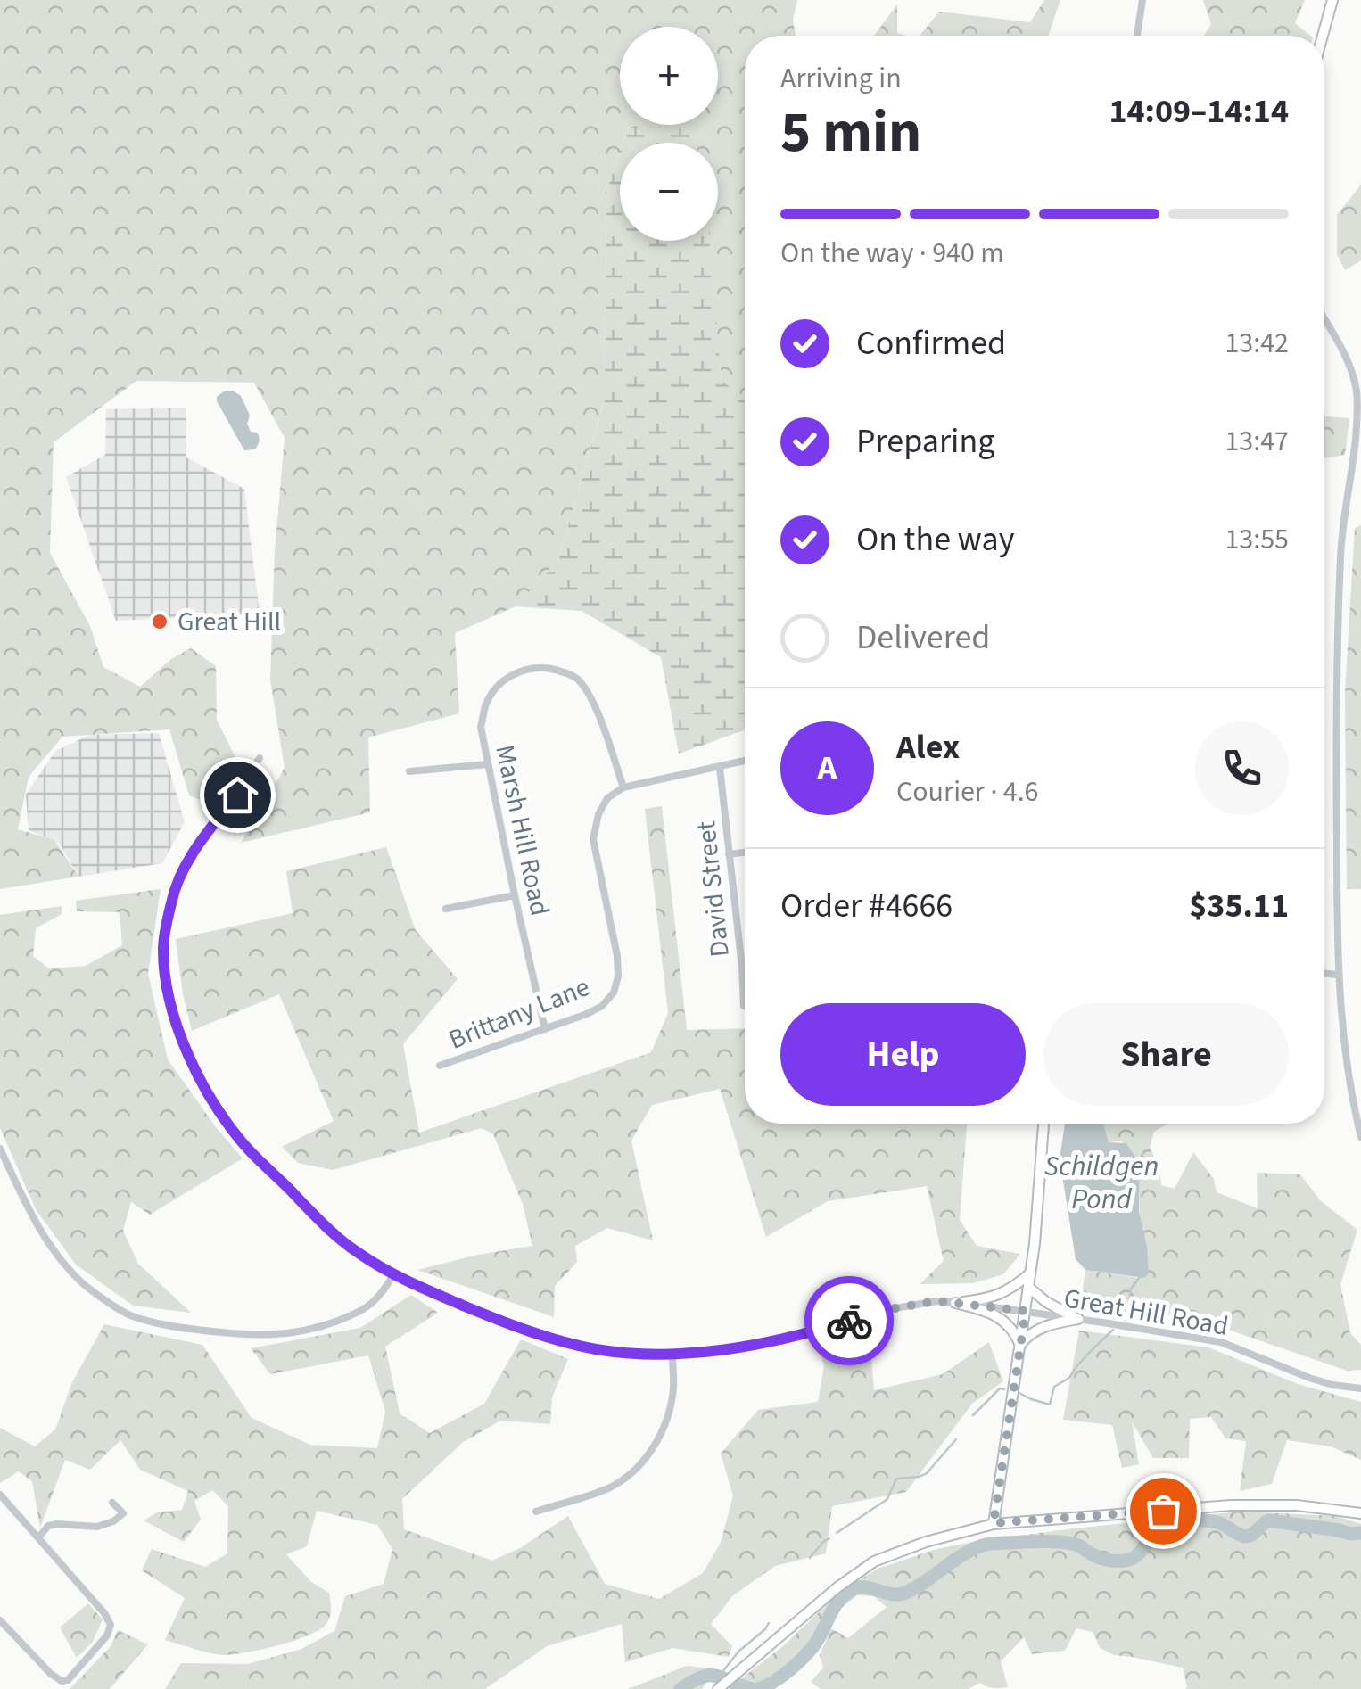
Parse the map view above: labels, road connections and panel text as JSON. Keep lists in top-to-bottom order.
{
  "streets": {
    "street": [
      "Marsh Hill Road",
      "David Street",
      "Brittany Lane",
      "Great Hill Road"
    ]
  },
  "crossings": [
    ["Marsh Hill Road", "Brittany Lane"]
  ],
  "water": ["Schildgen Pond"],
  "places": ["Great Hill"],
  "page": {
    "map_buttons": ["+", "−"],
    "heading": ["5 min", "Arriving in", "14:09–14:14"],
    "panel": [
      "Alex",
      "Courier · 4.6",
      "Order #4666",
      "$35.11"
    ],
    "bar": "On the way · 940 m",
    "list": [
      ["Confirmed", "13:42"],
      ["Preparing", "13:47"],
      ["On the way", "13:55"],
      "Delivered"
    ],
    "round": "A",
    "buttons": ["Help", "Share"]
  }
}
